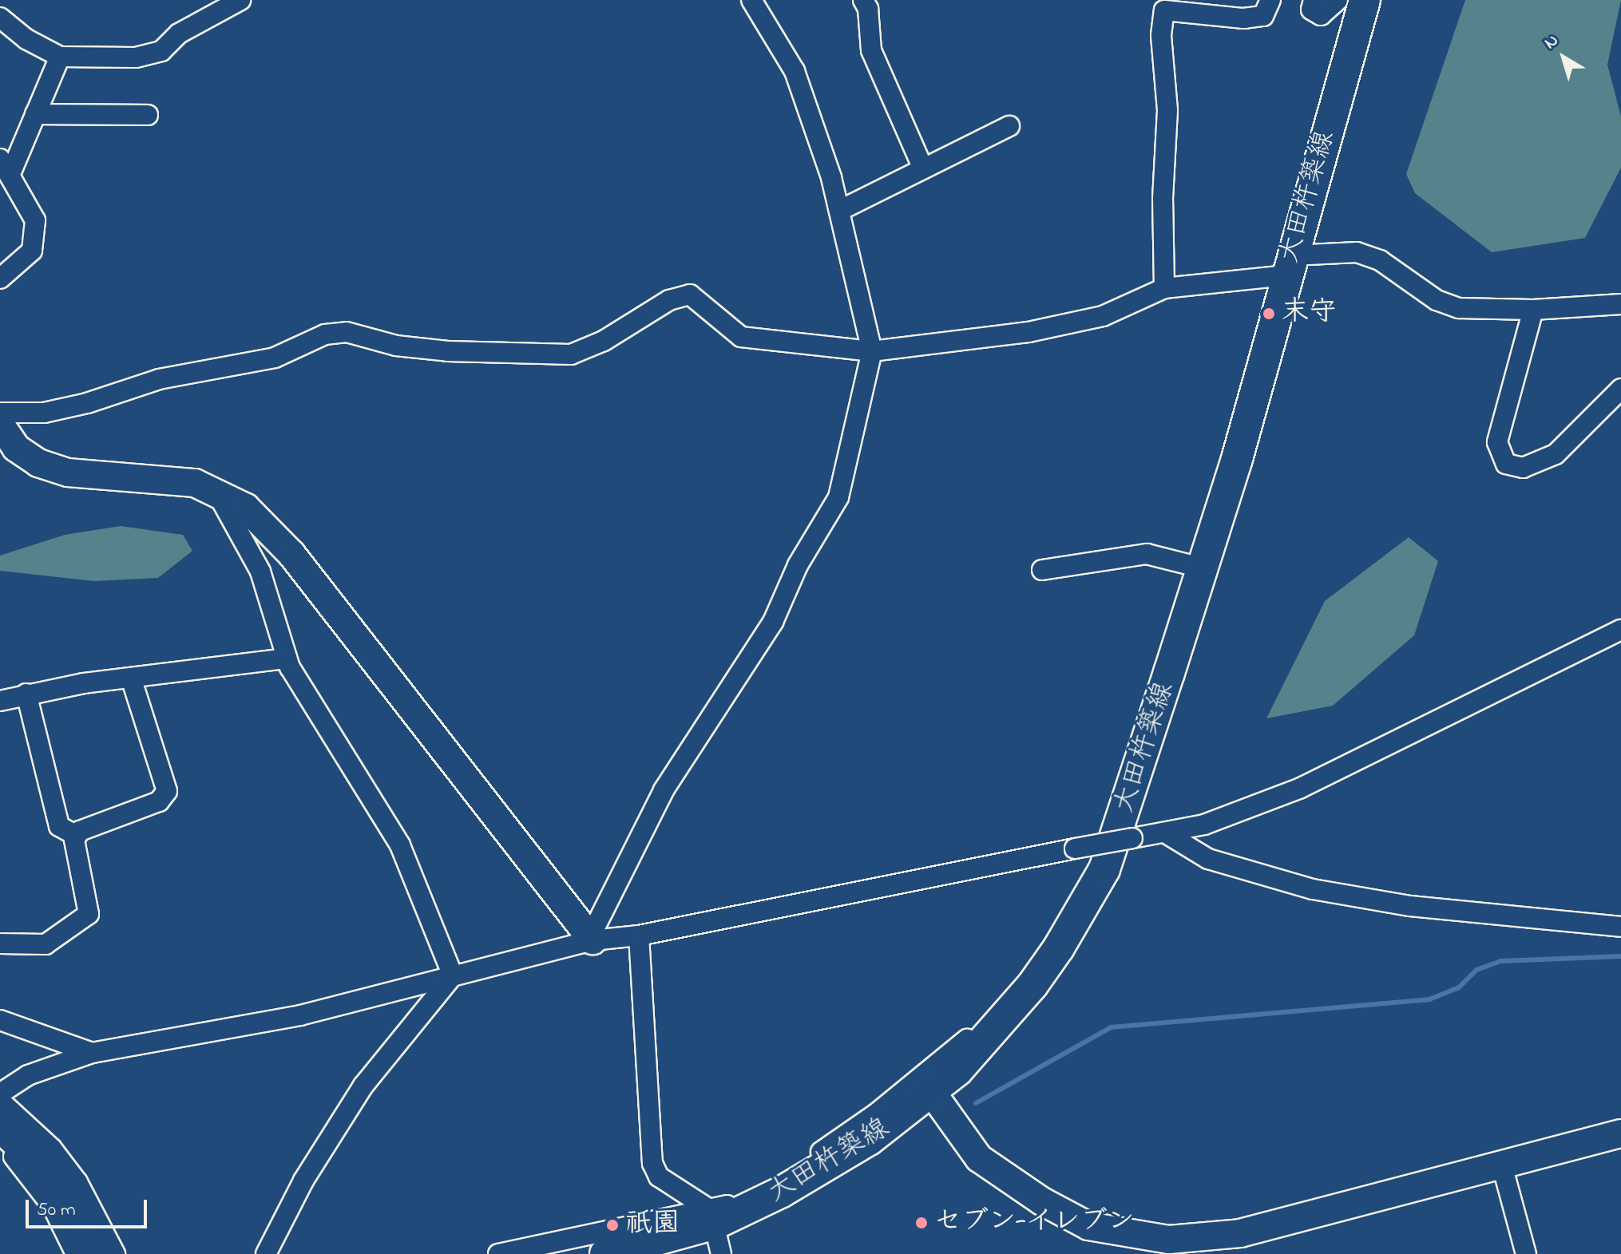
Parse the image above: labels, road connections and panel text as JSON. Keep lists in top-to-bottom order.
{
  "streets": {
    "main road": ["大田杵築線"]
  },
  "places": ["末守", "セブン-イレブン", "祇園"],
  "scale_bar": "50 m",
  "north": "top left"
}
